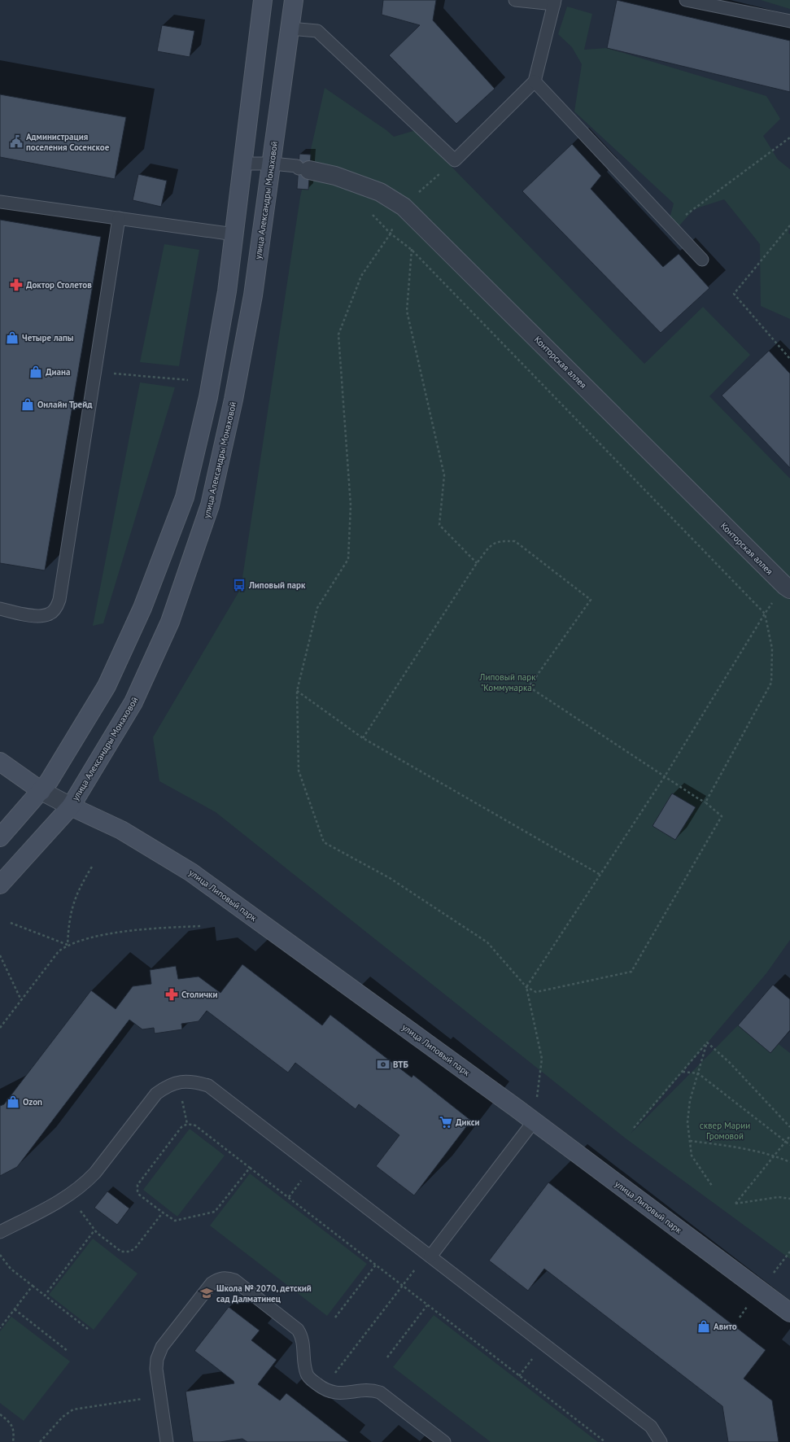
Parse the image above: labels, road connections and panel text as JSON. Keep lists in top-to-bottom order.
{
  "streets": {
    "main road": ["улица Александры Монаховой", "улица Липовый парк"],
    "street": ["Конторская аллея"]
  },
  "crossings": [
    ["улица Александры Монаховой", "улица Липовый парк"]
  ],
  "parks": ["Липовый парк \"Коммунарка\"", "сквер Марии Громовой"],
  "places": {
    "public building": ["Администрация поселения Сосенское"],
    "pharmacy": ["Доктор Столетов", "Столички"],
    "shop": [
      "Четыре лапы",
      "Диана",
      "Онлайн Трейд",
      "Ozon",
      "Авито"
    ],
    "bus stop": ["Липовый парк"],
    "bank": ["ВТБ"],
    "supermarket": ["Дикси"],
    "school or university": ["Школа № 2070, детский сад Далматинец"]
  }
}
